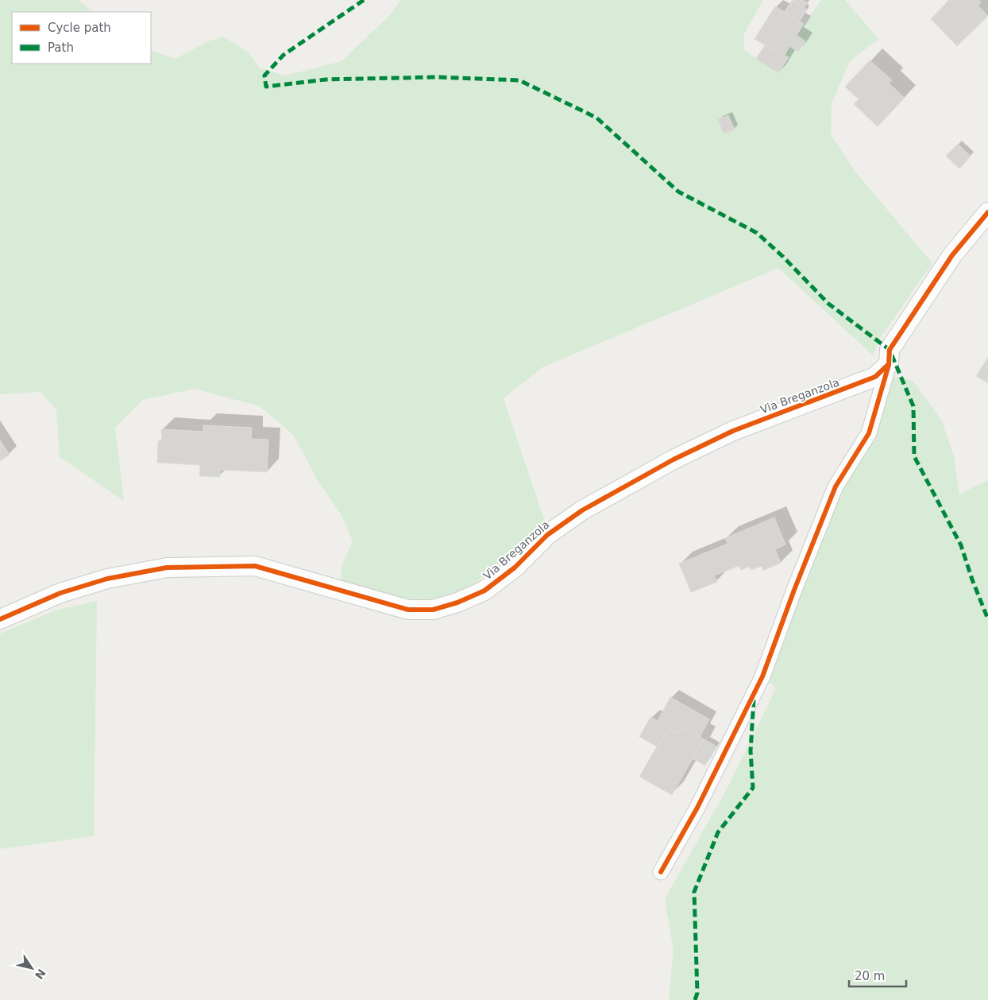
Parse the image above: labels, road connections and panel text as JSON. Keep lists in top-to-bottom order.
{
  "streets": {
    "street": ["Via Breganzola"]
  },
  "legend": ["Cycle path", "Path"],
  "scale_bar": "20 m",
  "north": "bottom right"
}
